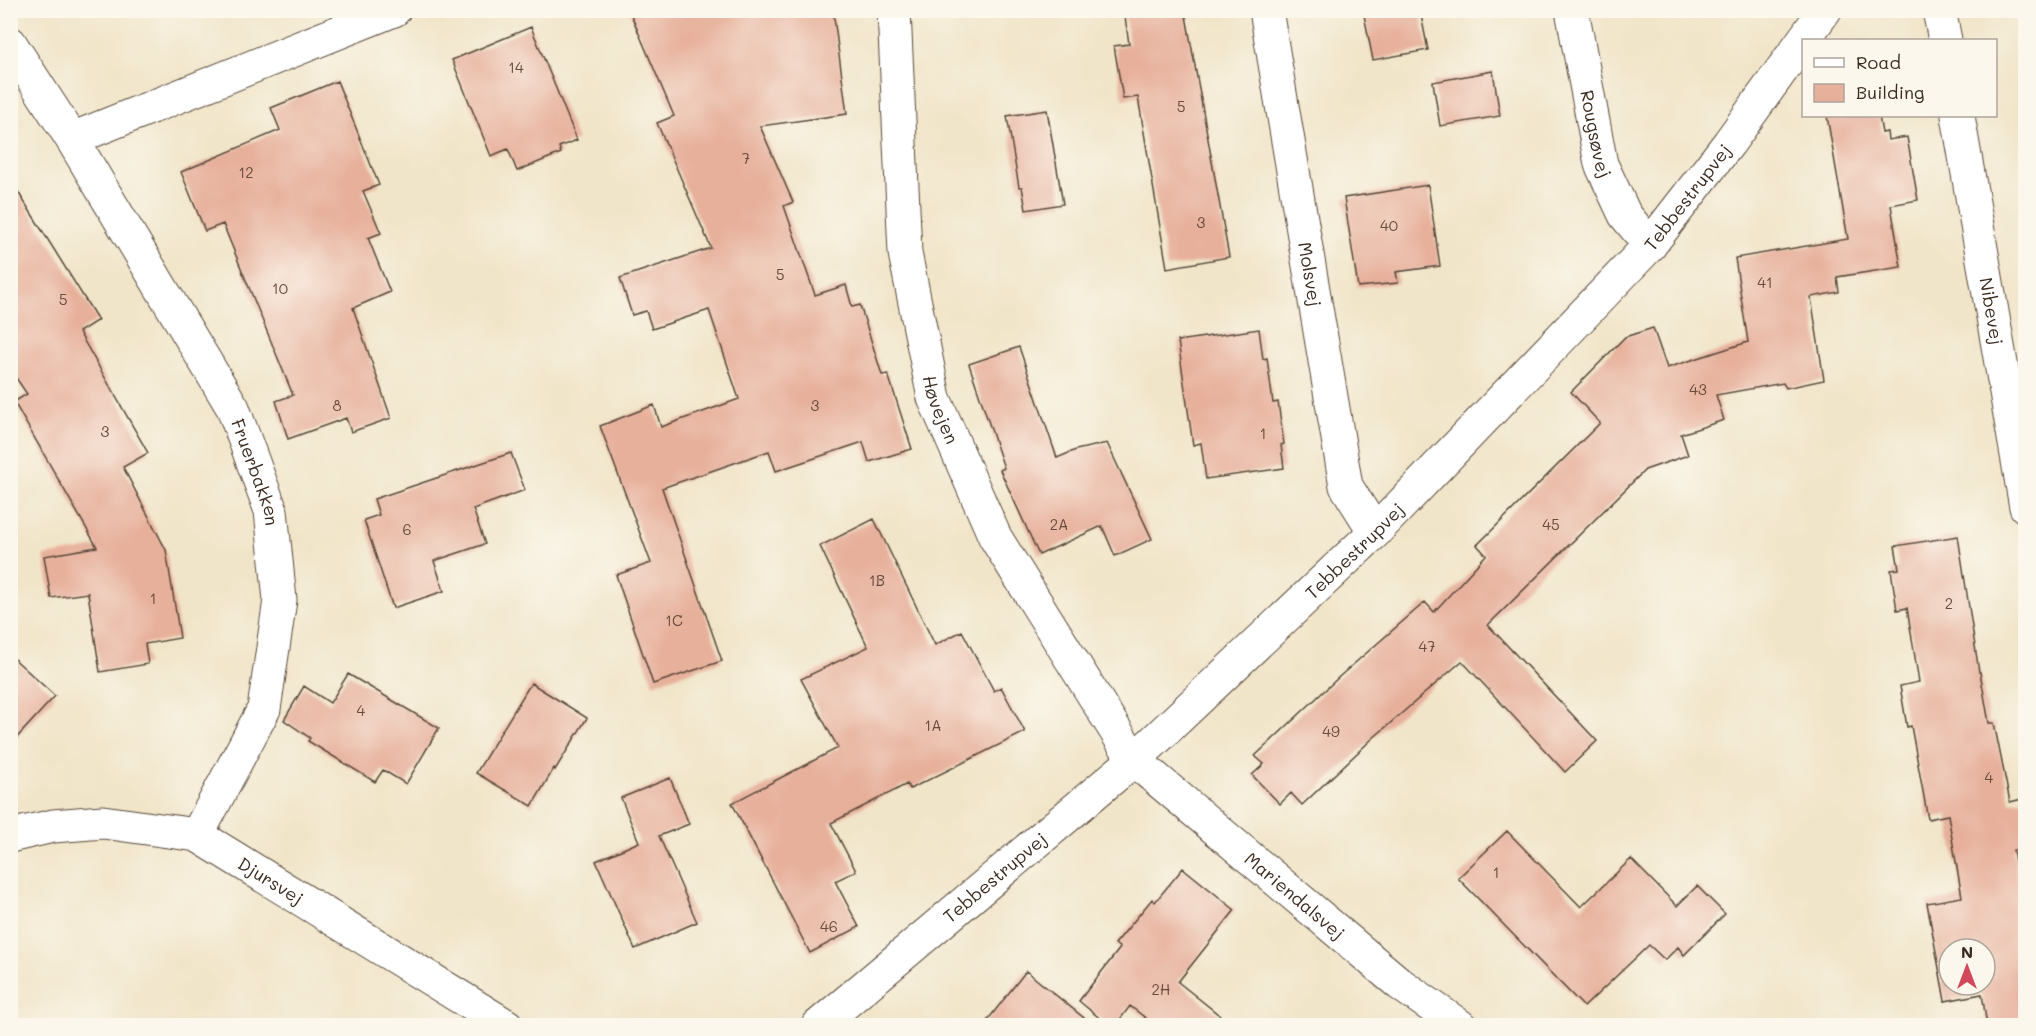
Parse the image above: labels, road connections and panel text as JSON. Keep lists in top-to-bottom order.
{
  "streets": {
    "street": [
      "Rougsøvej",
      "Tebbestrupvej",
      "Molsvej",
      "Nibevej",
      "Høvejen",
      "Fruerbakken",
      "Djursvej",
      "Mariendalsvej"
    ]
  },
  "crossings": [
    ["Rougsøvej", "Tebbestrupvej"],
    ["Tebbestrupvej", "Molsvej"],
    ["Tebbestrupvej", "Høvejen"],
    ["Tebbestrupvej", "Mariendalsvej"],
    ["Høvejen", "Mariendalsvej"],
    ["Fruerbakken", "Djursvej"]
  ],
  "house_numbers": [
    "14",
    "5",
    "7",
    "12",
    "3",
    "40",
    "5",
    "41",
    "10",
    "5",
    "43",
    "8",
    "3",
    "3",
    "1",
    "2A",
    "45",
    "6",
    "1B",
    "1",
    "2",
    "1C",
    "47",
    "4",
    "1A",
    "49",
    "4",
    "1",
    "46",
    "2H"
  ],
  "legend": ["Road", "Building"],
  "north": "top"
}
